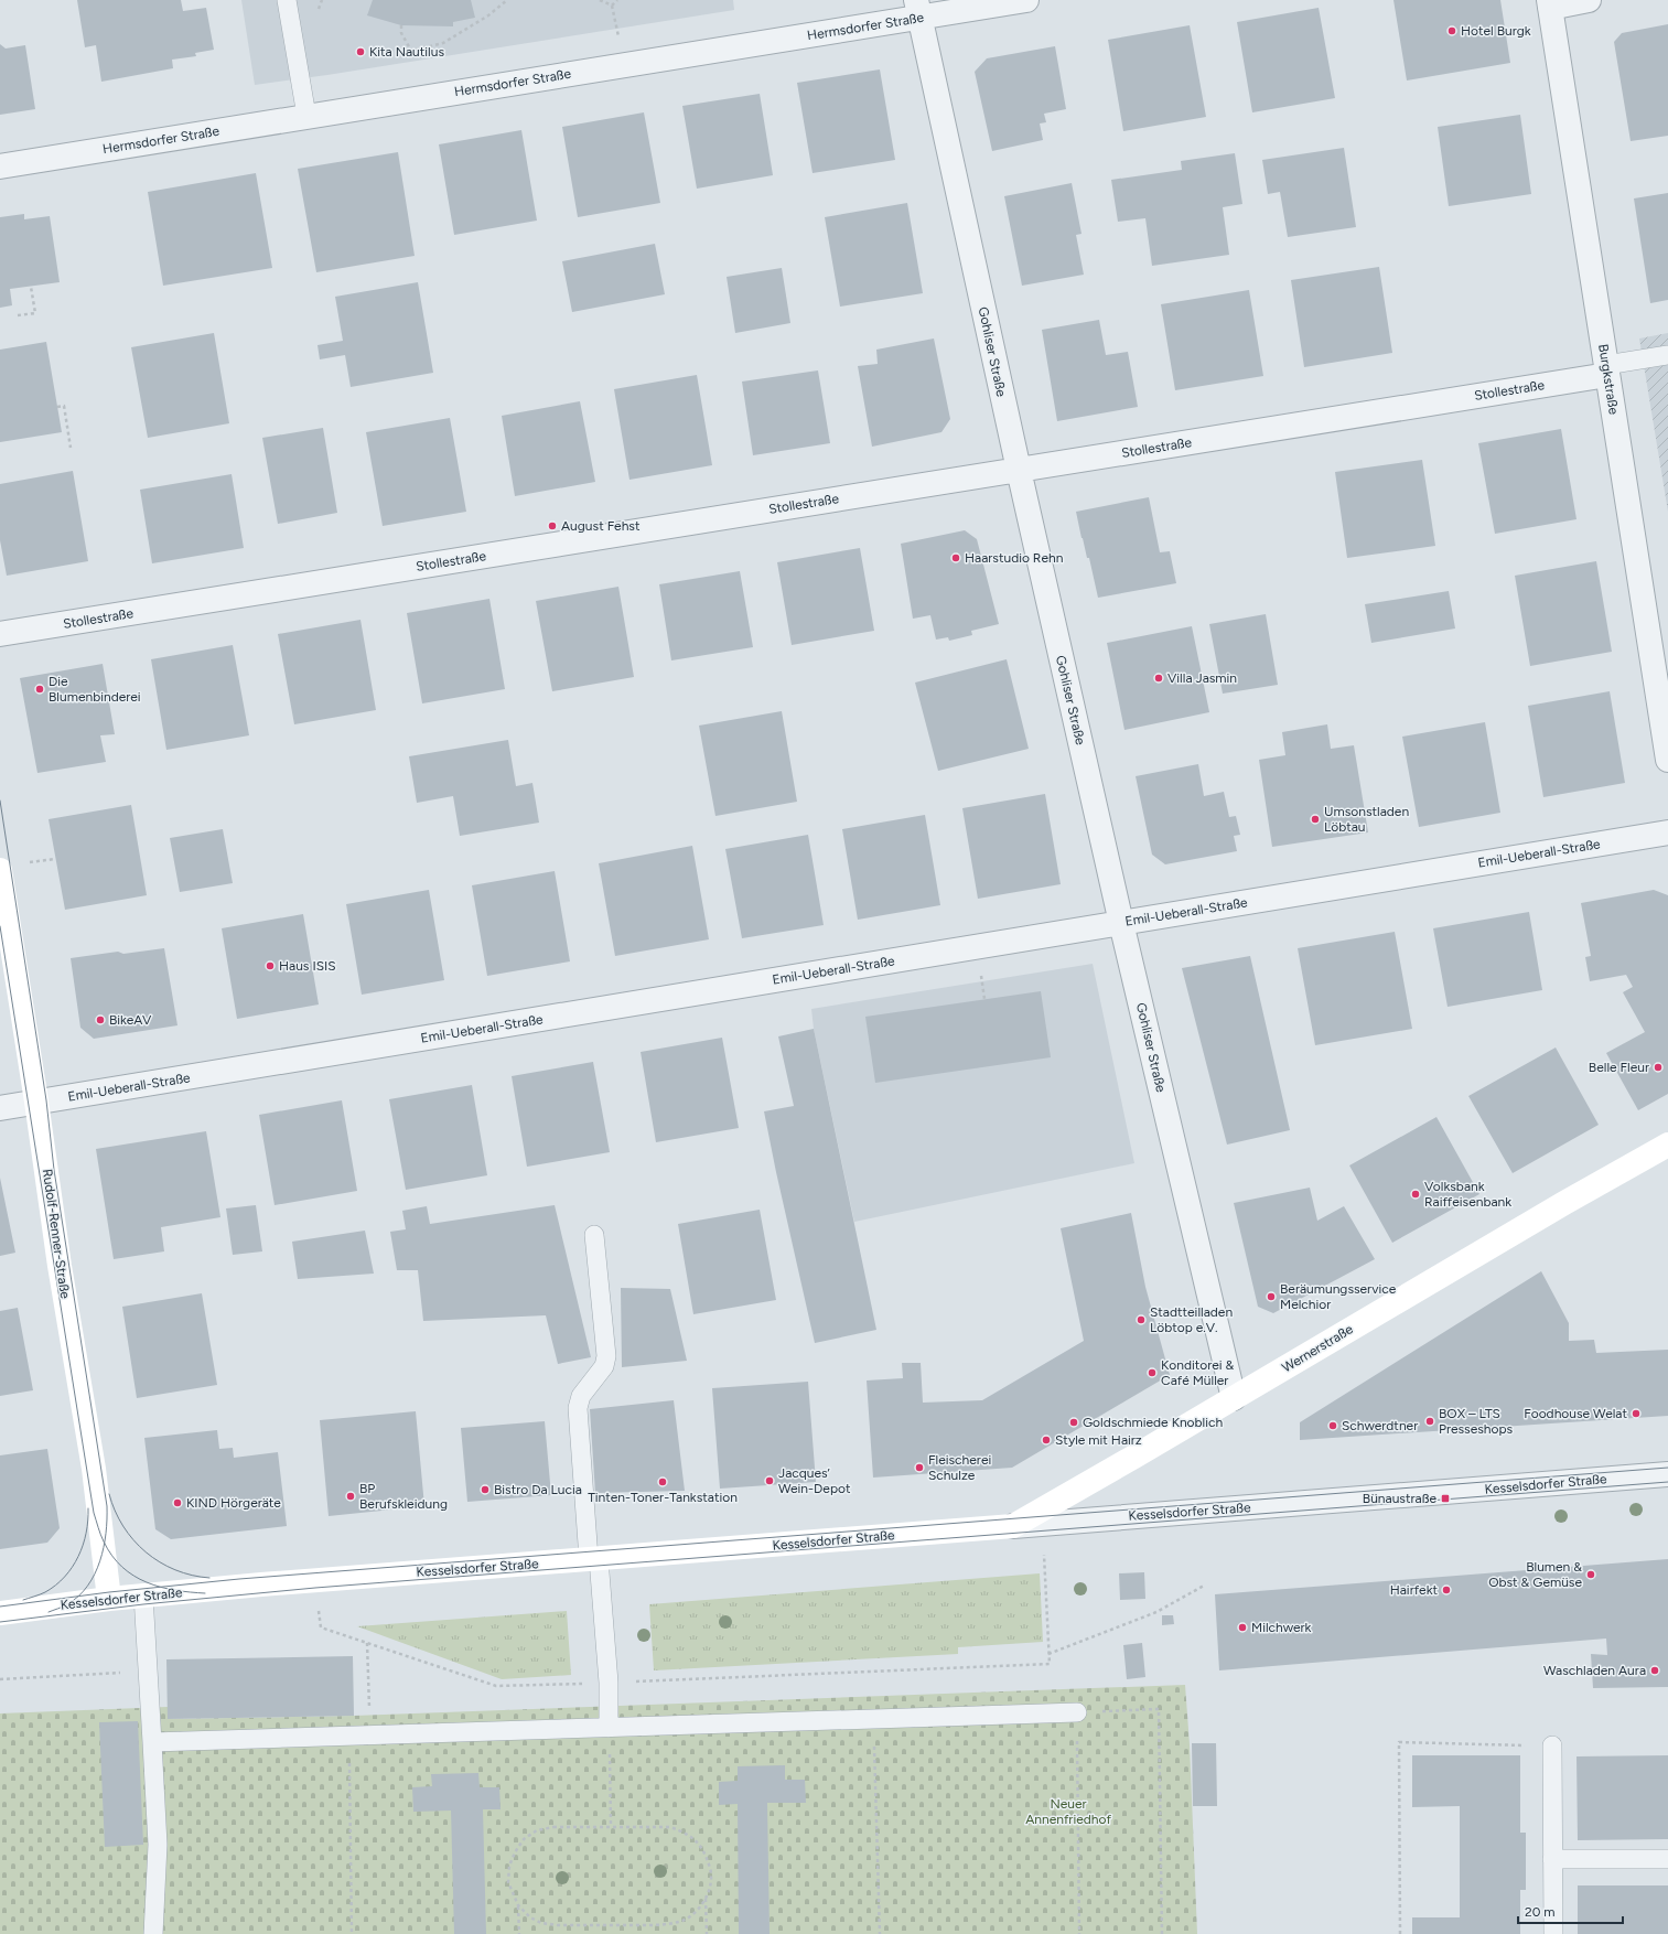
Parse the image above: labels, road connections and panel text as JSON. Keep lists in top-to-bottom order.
{
  "streets": {
    "street": [
      "Hermsdorfer Straße",
      "Gohliser Straße",
      "Burgkstraße",
      "Stollestraße",
      "Emil-Ueberall-Straße",
      "Rudolf-Renner-Straße",
      "Wernerstraße",
      "Kesselsdorfer Straße"
    ]
  },
  "crossings": [
    ["Hermsdorfer Straße", "Gohliser Straße"],
    ["Gohliser Straße", "Stollestraße"],
    ["Gohliser Straße", "Emil-Ueberall-Straße"],
    ["Gohliser Straße", "Wernerstraße"],
    ["Burgkstraße", "Stollestraße"],
    ["Emil-Ueberall-Straße", "Rudolf-Renner-Straße"],
    ["Rudolf-Renner-Straße", "Kesselsdorfer Straße"],
    ["Wernerstraße", "Kesselsdorfer Straße"]
  ],
  "parks": ["Neuer Annenfriedhof"],
  "places": {
    "other": [
      "Hotel Burgk",
      "Kita Nautilus",
      "August Fehst",
      "Haarstudio Rehn",
      "Villa Jasmin",
      "Die Blumenbinderei",
      "Umsonstladen Löbtau",
      "Haus ISIS",
      "BikeAV",
      "Belle Fleur",
      "Volksbank Raiffeisenbank",
      "Beräumungsservice Melchior",
      "Stadtteilladen Löbtop e.V.",
      "Konditorei & Café Müller",
      "Foodhouse Welat",
      "BOX – LTS Presseshops",
      "Goldschmiede Knoblich",
      "Schwerdtner",
      "Style mit Hairz",
      "Fleischerei Schulze",
      "Jacques’ Wein-Depot",
      "Tinten-Toner-Tankstation",
      "Bistro Da Lucia",
      "BP Berufskleidung",
      "KIND Hörgeräte",
      "Blumen & Obst & Gemüse",
      "Hairfekt",
      "Milchwerk",
      "Waschladen Aura"
    ],
    "transit": ["Bünaustraße"]
  },
  "scale_bar": "20 m"
}
